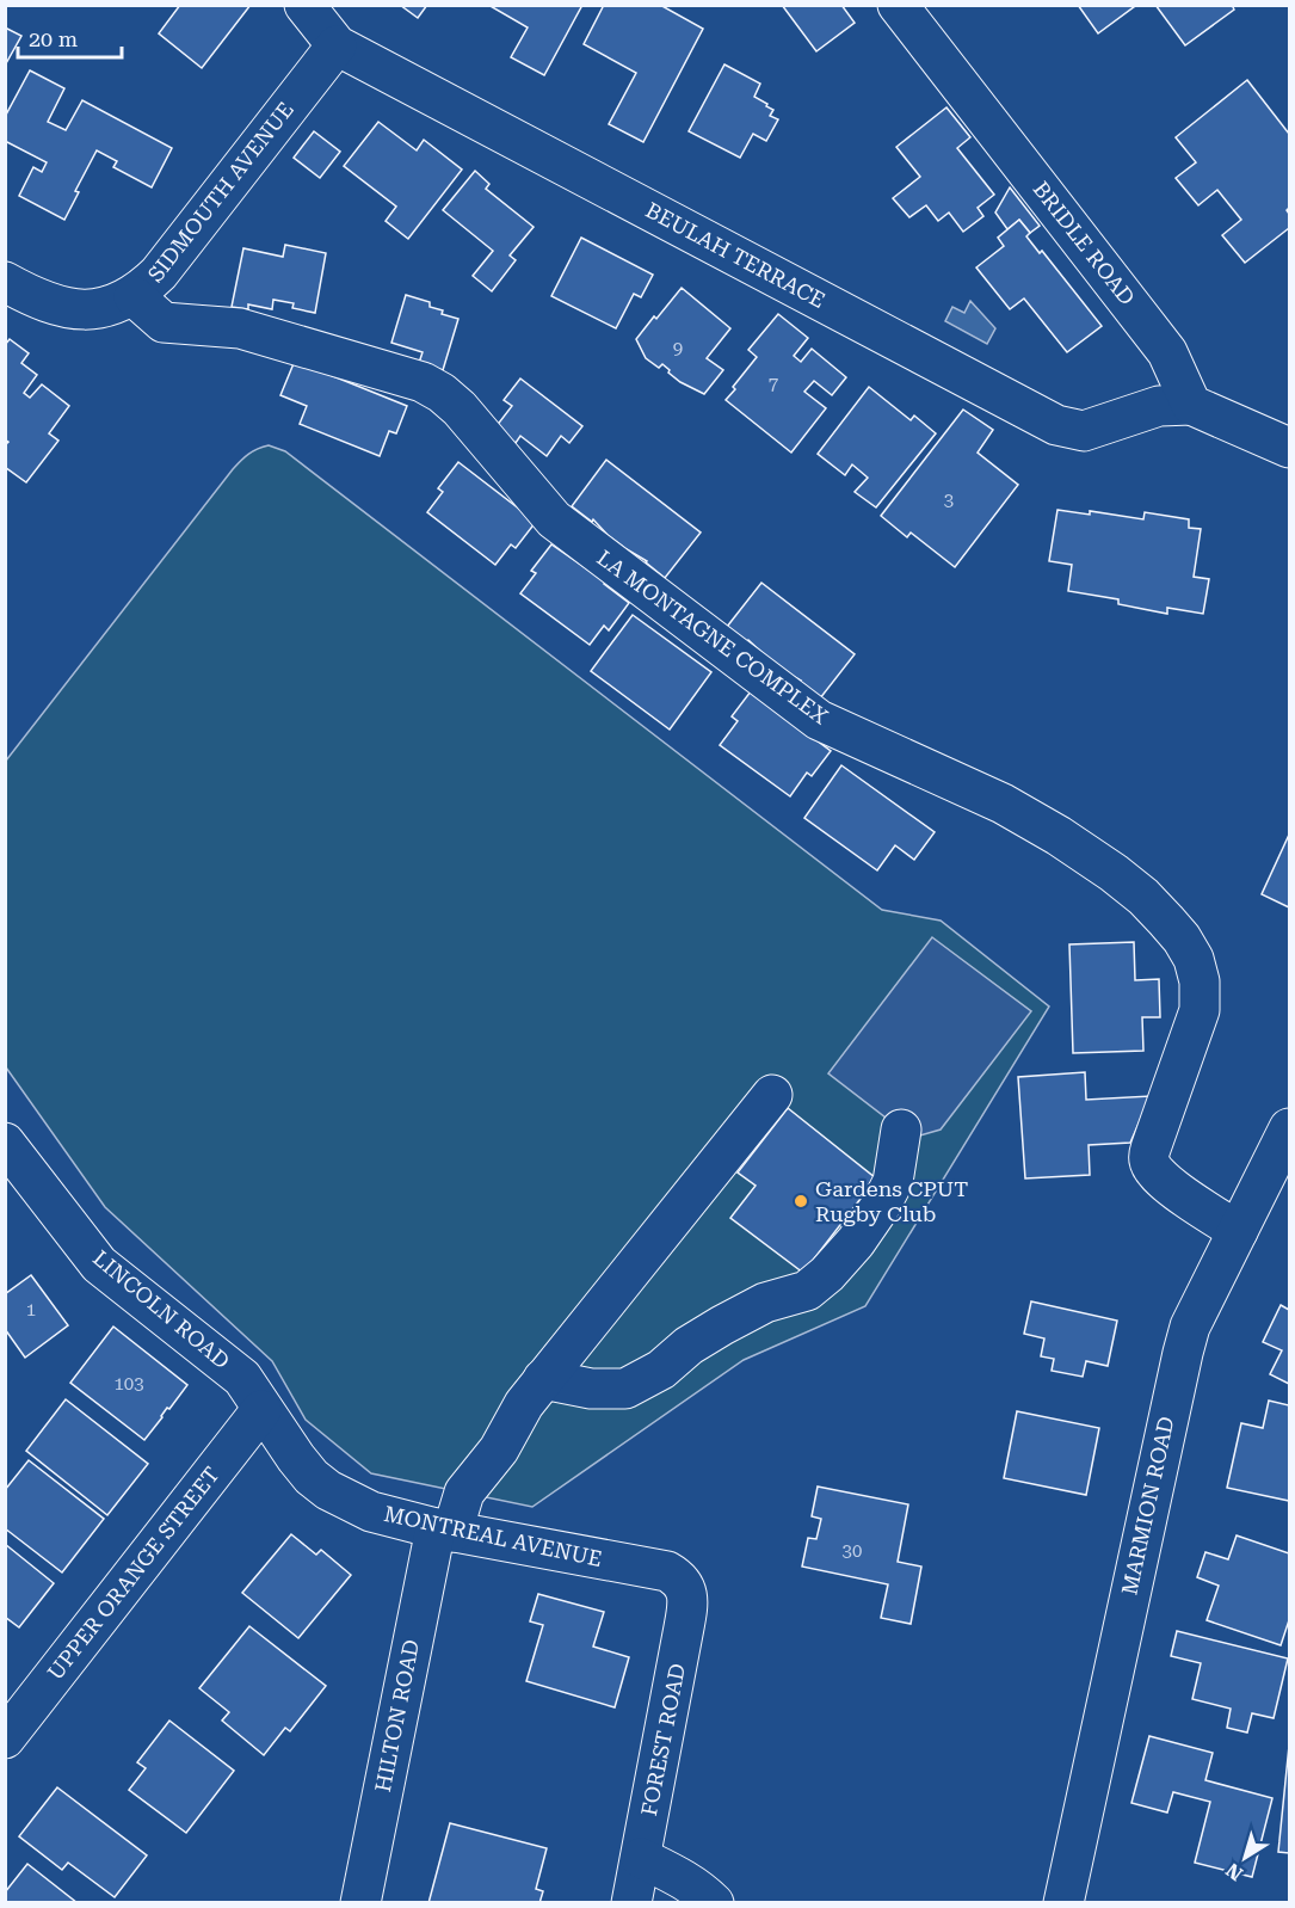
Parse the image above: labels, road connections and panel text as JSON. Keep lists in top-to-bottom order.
{
  "streets": {
    "street": [
      "SIDMOUTH AVENUE",
      "BRIDLE ROAD",
      "BEULAH TERRACE",
      "LA MONTAGNE COMPLEX",
      "LINCOLN ROAD",
      "MARMION ROAD",
      "MONTREAL AVENUE",
      "UPPER ORANGE STREET",
      "HILTON ROAD",
      "FOREST ROAD"
    ]
  },
  "crossings": [
    ["SIDMOUTH AVENUE", "BEULAH TERRACE"],
    ["SIDMOUTH AVENUE", "LA MONTAGNE COMPLEX"],
    ["BRIDLE ROAD", "BEULAH TERRACE"],
    ["LA MONTAGNE COMPLEX", "MARMION ROAD"],
    ["LINCOLN ROAD", "MONTREAL AVENUE"],
    ["LINCOLN ROAD", "UPPER ORANGE STREET"],
    ["MONTREAL AVENUE", "UPPER ORANGE STREET"],
    ["MONTREAL AVENUE", "HILTON ROAD"],
    ["MONTREAL AVENUE", "FOREST ROAD"]
  ],
  "places": ["Gardens CPUT Rugby Club"],
  "house_numbers": [
    "9",
    "7",
    "3",
    "1",
    "103",
    "30"
  ],
  "scale_bar": "20 m",
  "north": "bottom left"
}
